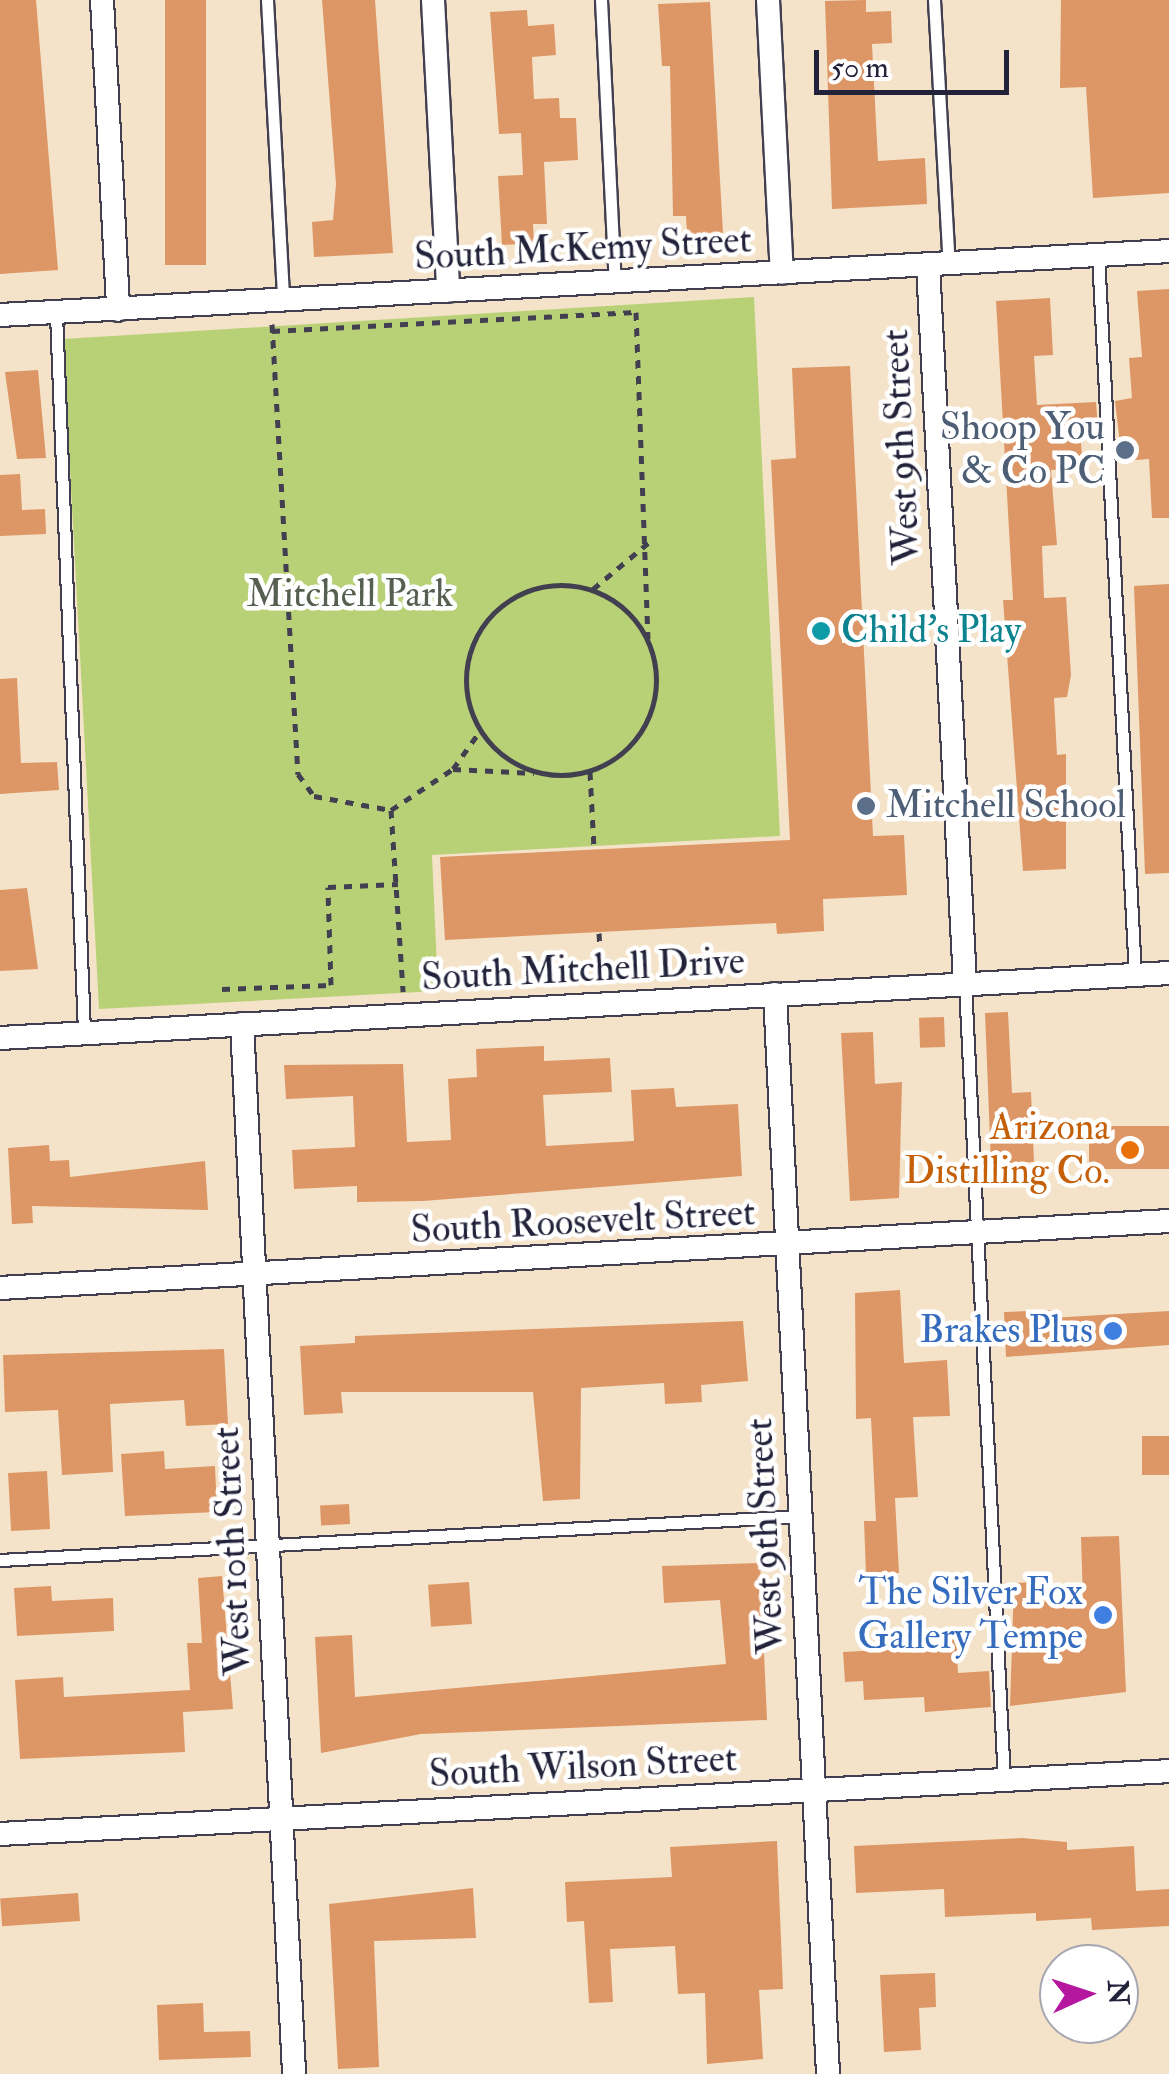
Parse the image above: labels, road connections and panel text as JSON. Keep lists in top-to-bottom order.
{
  "streets": {
    "street": [
      "South McKemy Street",
      "West 9th Street",
      "South Mitchell Drive",
      "South Roosevelt Street",
      "West 10th Street",
      "South Wilson Street"
    ]
  },
  "crossings": [
    ["South McKemy Street", "West 9th Street"],
    ["West 9th Street", "South Mitchell Drive"],
    ["West 9th Street", "South Roosevelt Street"],
    ["West 9th Street", "South Wilson Street"],
    ["South Mitchell Drive", "West 10th Street"],
    ["South Roosevelt Street", "West 10th Street"],
    ["West 10th Street", "South Wilson Street"]
  ],
  "parks": ["Mitchell Park"],
  "places": [
    "Shoop You & Co PC",
    "Child's Play",
    "Mitchell School",
    "Arizona Distilling Co.",
    "Brakes Plus",
    "The Silver Fox Gallery Tempe"
  ],
  "scale_bar": "50 m",
  "north": "right"
}
